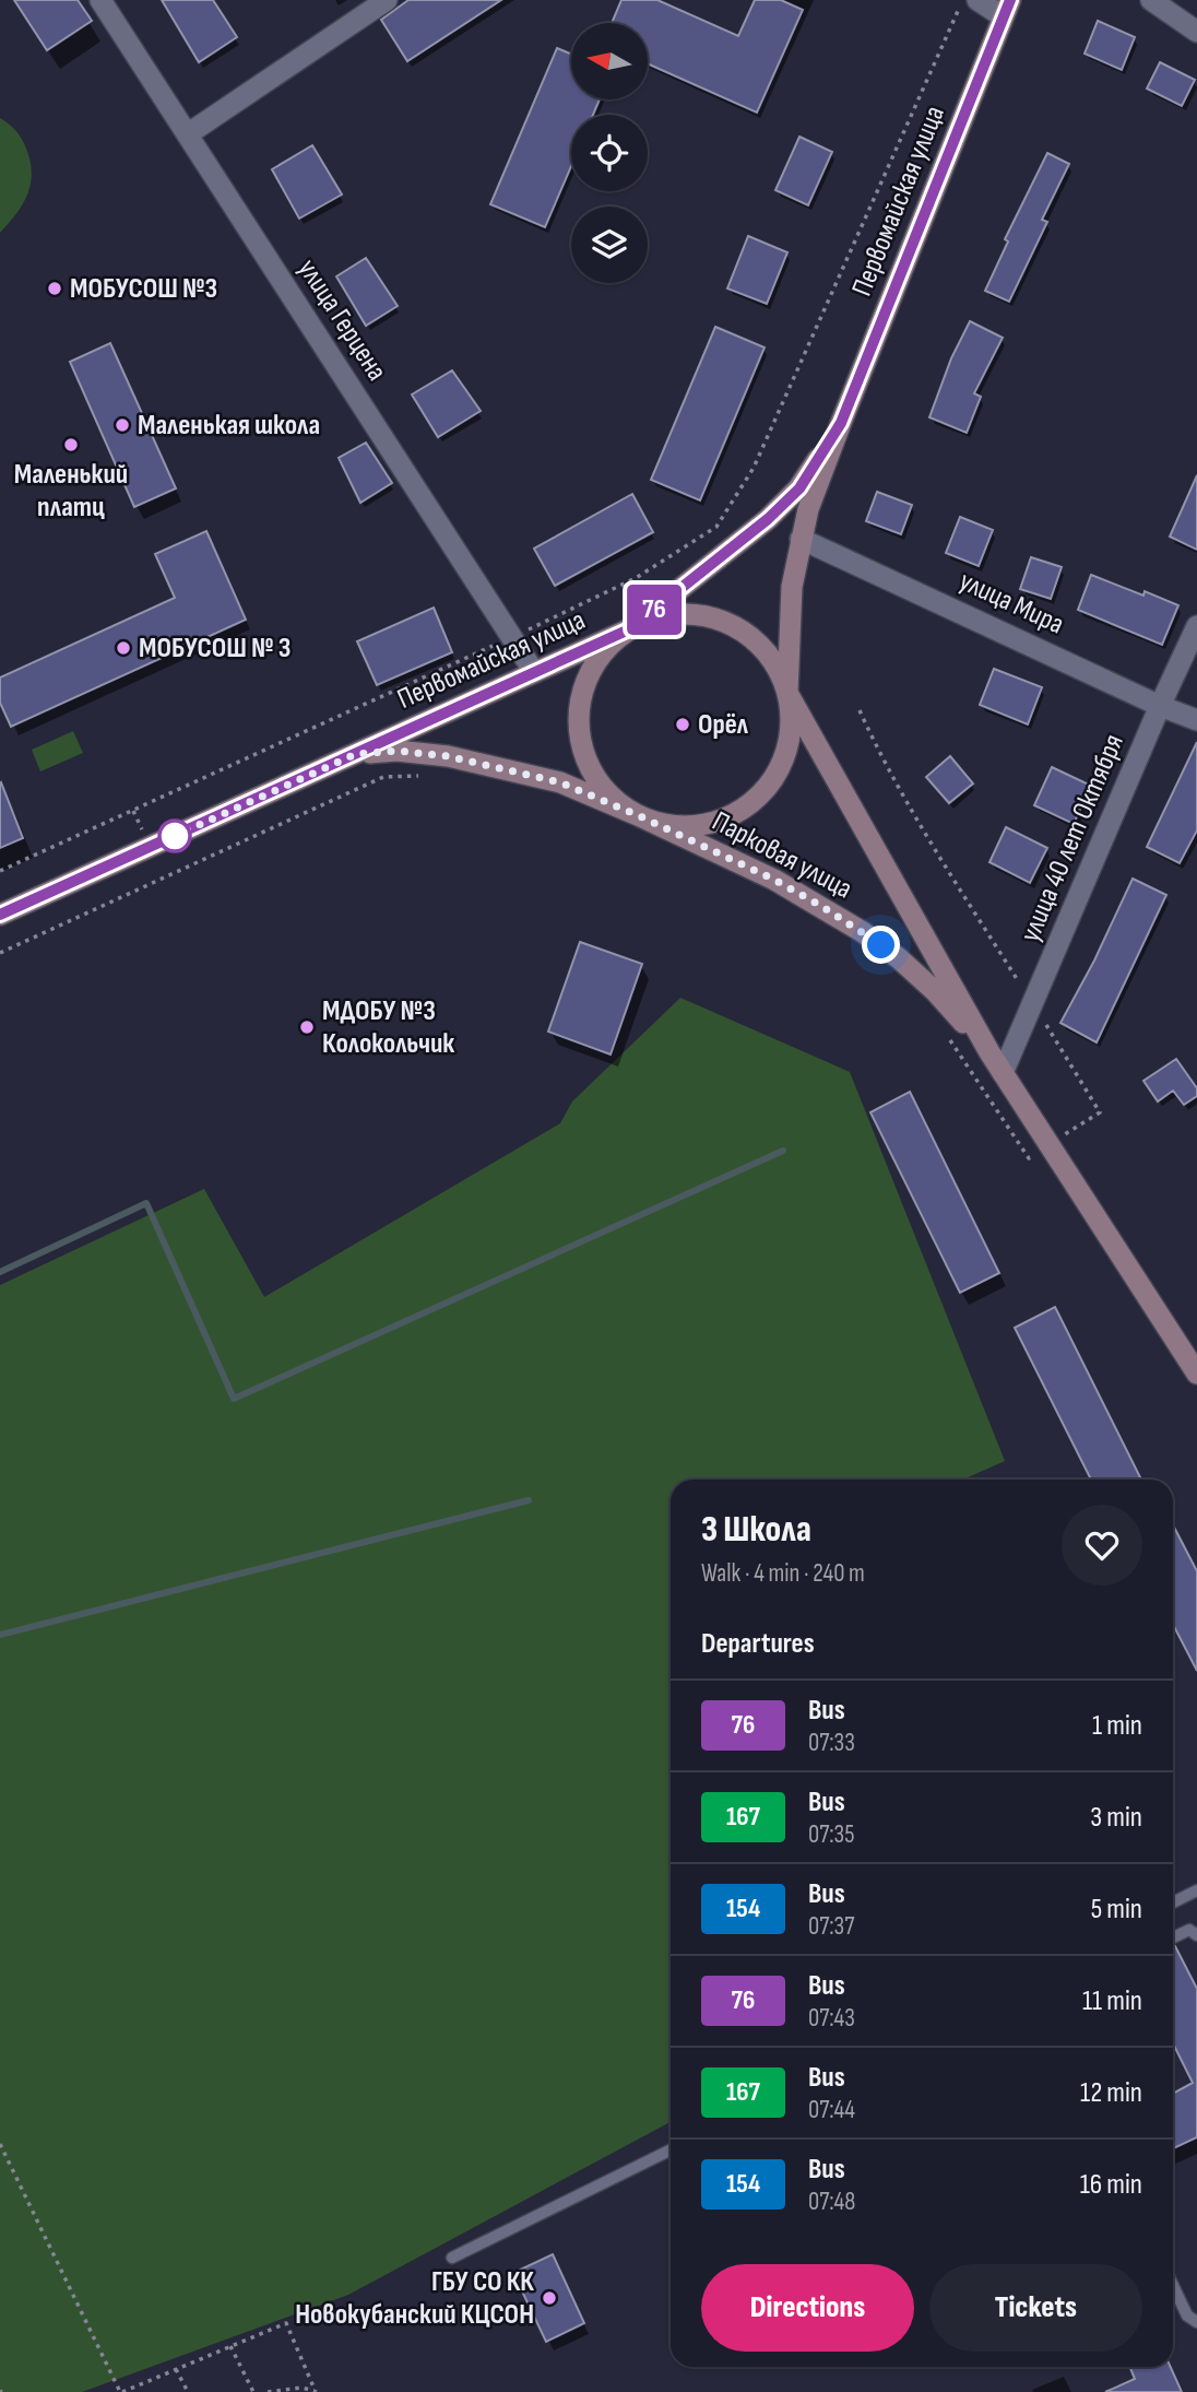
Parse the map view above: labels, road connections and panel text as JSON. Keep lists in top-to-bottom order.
{
  "streets": {
    "main road": ["Первомайская улица", "Парковая улица"],
    "street": ["улица Герцена", "улица Мира", "улица 40 лет Октября"]
  },
  "crossings": [
    ["Первомайская улица", "улица Герцена"],
    ["Первомайская улица", "улица Мира"],
    ["Первомайская улица", "Парковая улица"],
    ["улица Мира", "улица 40 лет Октября"],
    ["улица 40 лет Октября", "Парковая улица"]
  ],
  "places": [
    "МОБУСОШ №3",
    "Маленькая школа",
    "Маленький платц",
    "МОБУСОШ № 3",
    "Орёл",
    "МДОБУ №3 Колокольчик",
    "ГБУ СО КК Новокубанский КЦСОН"
  ],
  "lines": ["bus line 76"],
  "north": "left",
  "page": {
    "on_map": "76",
    "heading": [
      ["3 Школа", "Walk · 4 min · 240 m"],
      "Departures"
    ],
    "list": [
      {
        "mark": "76",
        "name": "Bus",
        "note": "07:33",
        "value": "1 min"
      },
      {
        "mark": "167",
        "name": "Bus",
        "note": "07:35",
        "value": "3 min"
      },
      {
        "mark": "154",
        "name": "Bus",
        "note": "07:37",
        "value": "5 min"
      },
      {
        "mark": "76",
        "name": "Bus",
        "note": "07:43",
        "value": "11 min"
      },
      {
        "mark": "167",
        "name": "Bus",
        "note": "07:44",
        "value": "12 min"
      },
      {
        "mark": "154",
        "name": "Bus",
        "note": "07:48",
        "value": "16 min"
      }
    ],
    "buttons": ["Directions", "Tickets"]
  }
}
